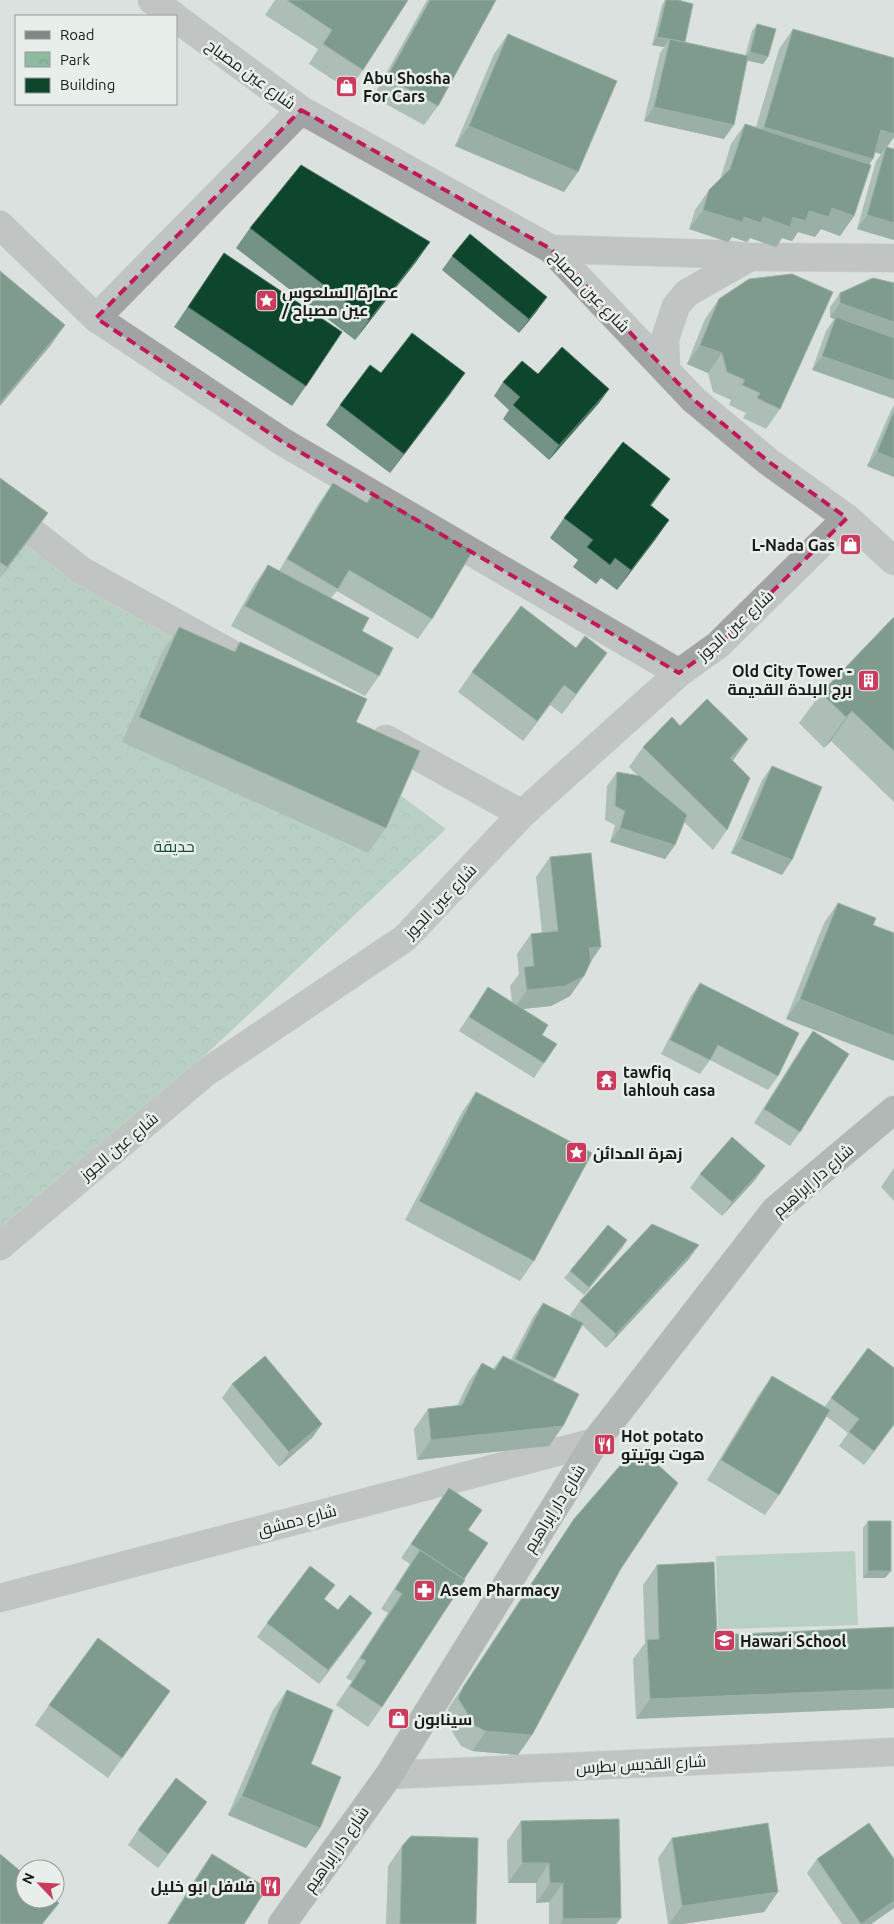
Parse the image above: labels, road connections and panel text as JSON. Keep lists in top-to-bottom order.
{
  "streets": {
    "main road": ["شارع دار إبراهيم"],
    "street": [
      "شارع عين مصباح",
      "شارع عين الجوز",
      "شارع دمشق",
      "شارع القديس بطرس"
    ]
  },
  "crossings": [
    ["شارع عين مصباح", "شارع عين الجوز"],
    ["شارع دار إبراهيم", "شارع دمشق"],
    ["شارع دار إبراهيم", "شارع القديس بطرس"]
  ],
  "parks": ["حديقة"],
  "places": {
    "shop": ["Abu Shosha For Cars", "L-Nada Gas", "سينابون"],
    "place": ["عمارة السلعوس / عين مصباح", "زهرة المدائن"],
    "building": ["Old City Tower - برج البلدة القديمة"],
    "temple": ["tawfiq lahlouh casa"],
    "restaurant": ["Hot potato هوت بوتيتو", "فلافل ابو خليل"],
    "pharmacy": ["Asem Pharmacy"],
    "school or university": ["Hawari School"]
  },
  "legend": ["Road", "Park", "Building"],
  "north": "top left"
}
